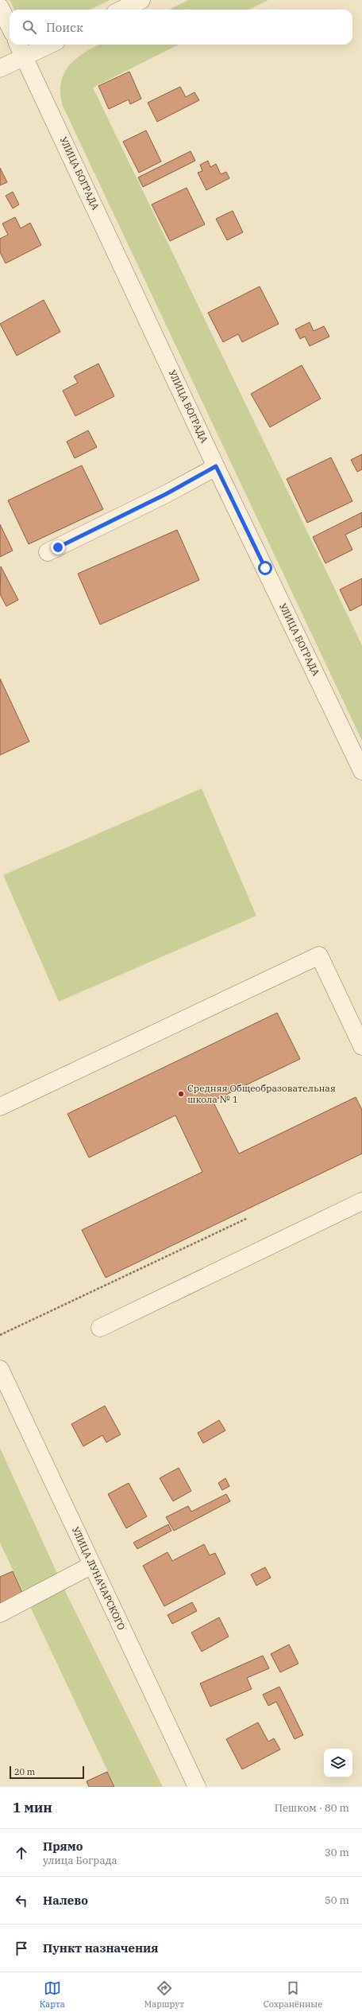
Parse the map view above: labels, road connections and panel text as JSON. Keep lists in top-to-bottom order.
{
  "streets": {
    "street": ["УЛИЦА БОГРАДА", "УЛИЦА ЛУНАЧАРСКОГО"]
  },
  "places": ["Средняя Общеобразовательная школа № 1"],
  "scale_bar": "20 m",
  "page": {
    "search": "Поиск",
    "scale": "20 m",
    "heading": ["1 мин", "Пешком · 80 m"],
    "list": [
      ["Прямо", "улица Бограда", "30 m"],
      ["Налево", "50 m"],
      "Пункт назначения"
    ],
    "nav": ["Карта", "Маршрут", "Сохранённые"]
  }
}
